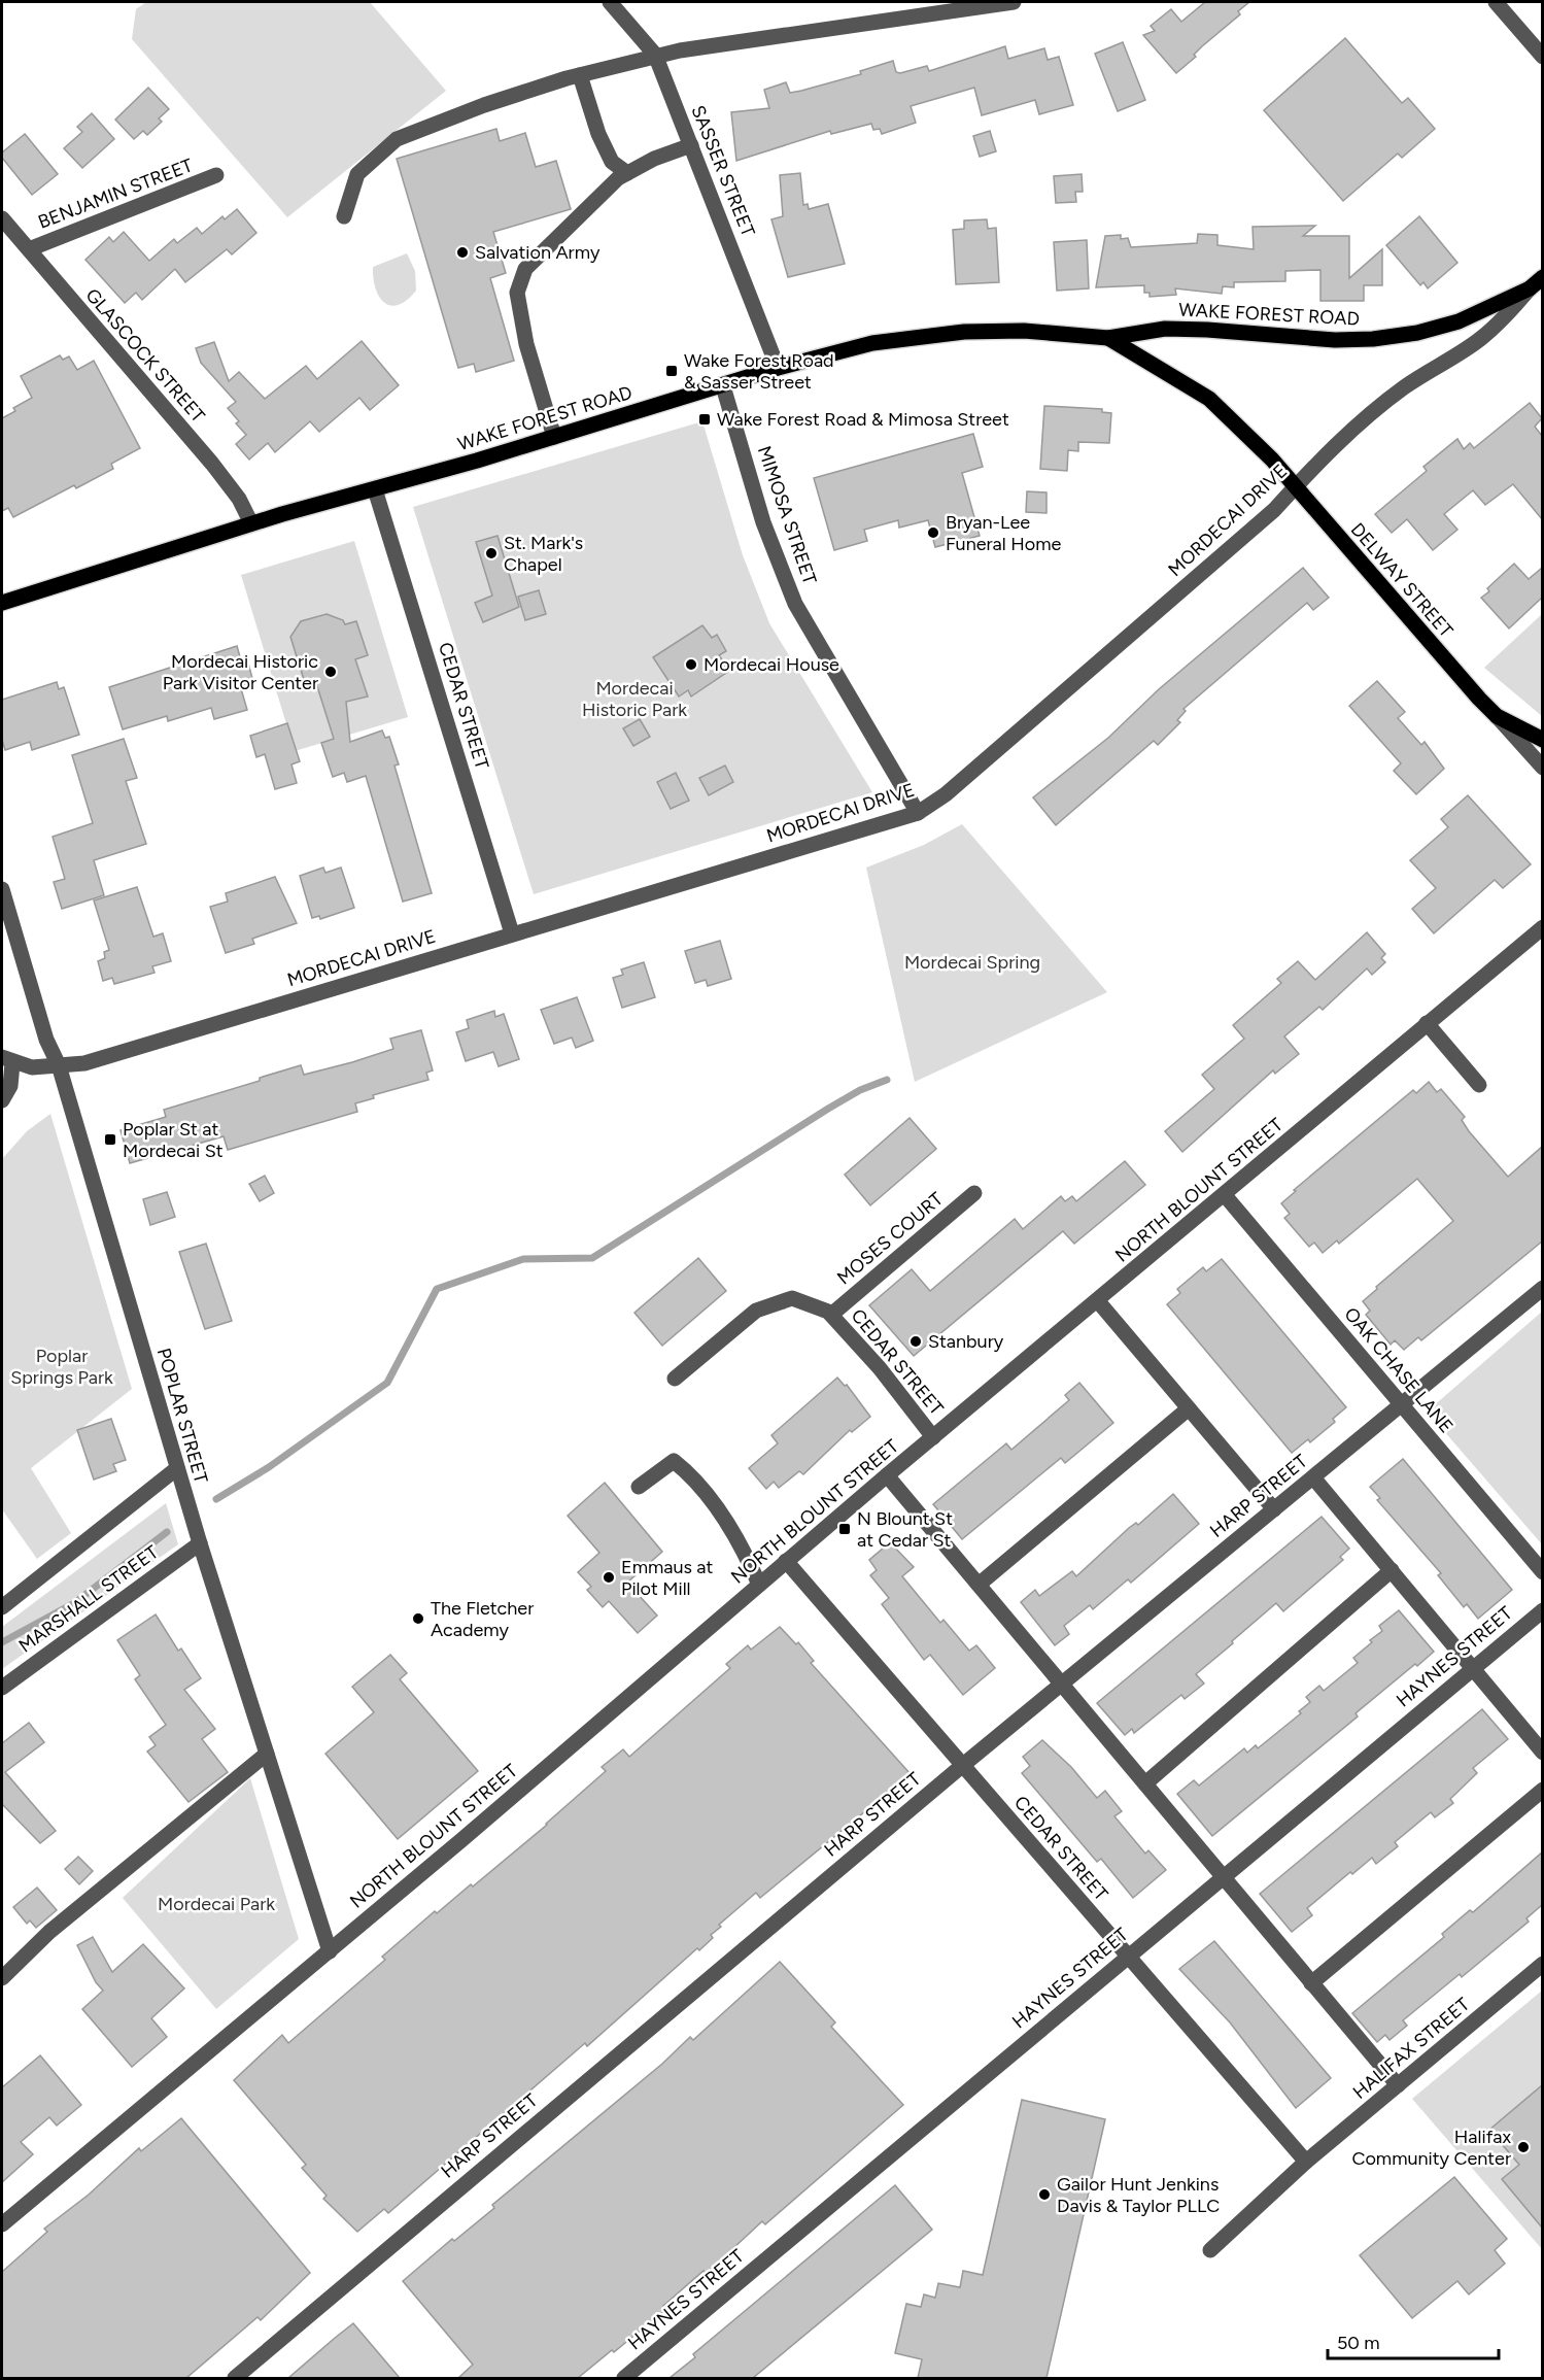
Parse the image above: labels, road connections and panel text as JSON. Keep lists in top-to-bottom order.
{
  "streets": {
    "main road": ["WAKE FOREST ROAD", "DELWAY STREET"],
    "street": [
      "SASSER STREET",
      "BENJAMIN STREET",
      "GLASCOCK STREET",
      "MIMOSA STREET",
      "MORDECAI DRIVE",
      "CEDAR STREET",
      "NORTH BLOUNT STREET",
      "MOSES COURT",
      "OAK CHASE LANE",
      "POPLAR STREET",
      "HARP STREET",
      "MARSHALL STREET",
      "HAYNES STREET",
      "HALIFAX STREET"
    ]
  },
  "crossings": [
    ["SASSER STREET", "WAKE FOREST ROAD"],
    ["BENJAMIN STREET", "GLASCOCK STREET"],
    ["WAKE FOREST ROAD", "GLASCOCK STREET"],
    ["WAKE FOREST ROAD", "MIMOSA STREET"],
    ["WAKE FOREST ROAD", "MORDECAI DRIVE"],
    ["WAKE FOREST ROAD", "DELWAY STREET"],
    ["WAKE FOREST ROAD", "CEDAR STREET"],
    ["MIMOSA STREET", "MORDECAI DRIVE"],
    ["MORDECAI DRIVE", "DELWAY STREET"],
    ["MORDECAI DRIVE", "CEDAR STREET"],
    ["MORDECAI DRIVE", "POPLAR STREET"],
    ["CEDAR STREET", "NORTH BLOUNT STREET"],
    ["CEDAR STREET", "MOSES COURT"],
    ["CEDAR STREET", "HARP STREET"],
    ["CEDAR STREET", "HAYNES STREET"],
    ["CEDAR STREET", "HALIFAX STREET"],
    ["NORTH BLOUNT STREET", "OAK CHASE LANE"],
    ["NORTH BLOUNT STREET", "POPLAR STREET"],
    ["OAK CHASE LANE", "HARP STREET"],
    ["POPLAR STREET", "MARSHALL STREET"]
  ],
  "parks": [
    "Mordecai Historic Park",
    "Mordecai Spring",
    "Poplar Springs Park",
    "Mordecai Park"
  ],
  "places": {
    "other": [
      "Salvation Army",
      "Bryan-Lee Funeral Home",
      "St. Mark's Chapel",
      "Mordecai House",
      "Mordecai Historic Park Visitor Center",
      "Stanbury",
      "Emmaus at Pilot Mill",
      "The Fletcher Academy",
      "Halifax Community Center",
      "Gailor Hunt Jenkins Davis & Taylor PLLC"
    ],
    "transit": [
      "Wake Forest Road & Sasser Street",
      "Wake Forest Road & Mimosa Street",
      "Poplar St at Mordecai St",
      "N Blount St at Cedar St"
    ]
  },
  "scale_bar": "50 m"
}
